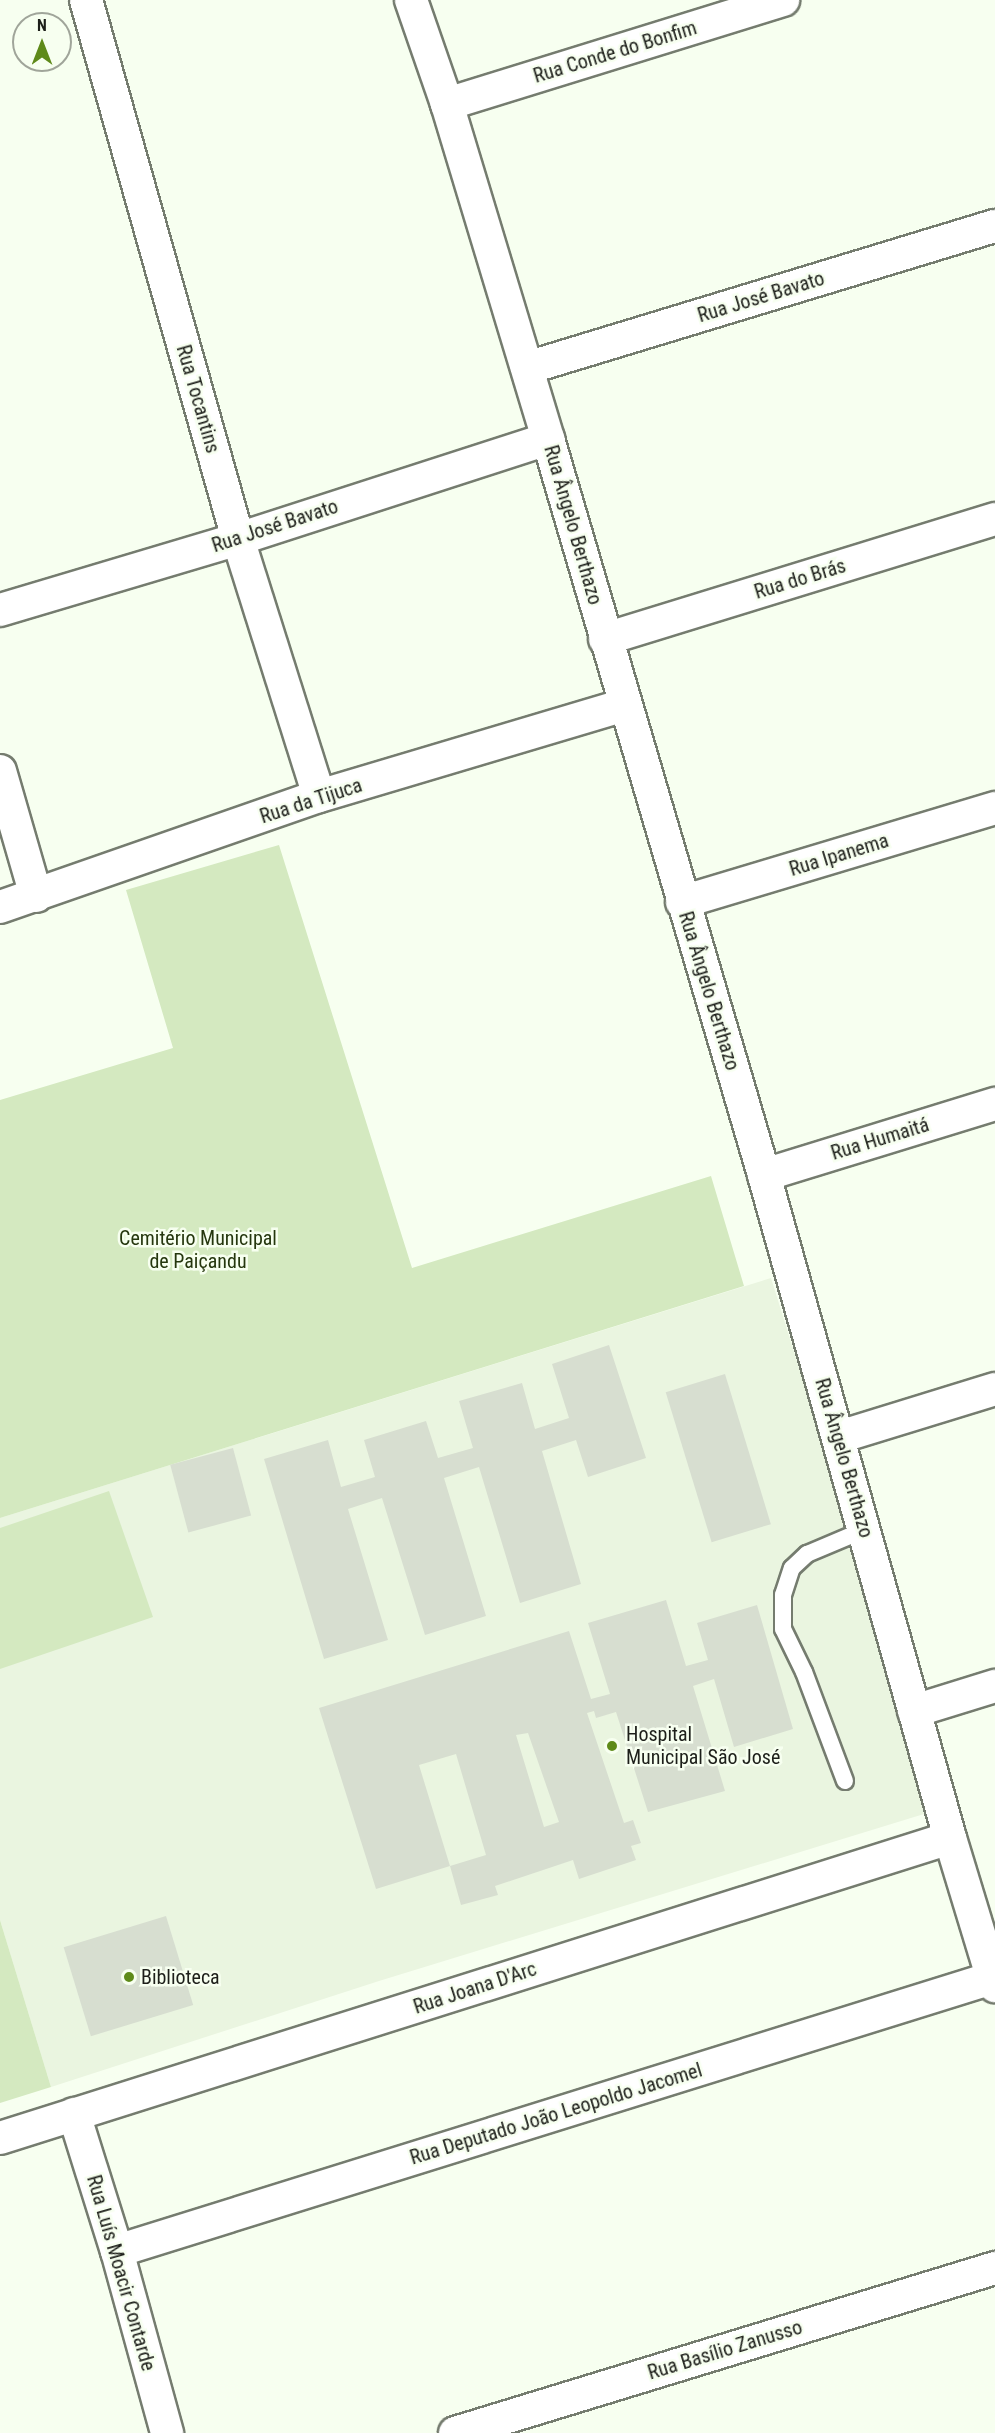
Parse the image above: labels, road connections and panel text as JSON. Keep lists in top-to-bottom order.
{
  "streets": {
    "street": [
      "Rua Conde do Bonfim",
      "Rua José Bavato",
      "Rua Tocantins",
      "Rua Ângelo Berthazo",
      "Rua do Brás",
      "Rua da Tijuca",
      "Rua Ipanema",
      "Rua Humaitá",
      "Rua Joana D'Arc",
      "Rua Deputado João Leopoldo Jacomel",
      "Rua Luís Moacir Contarde",
      "Rua Basílio Zanusso"
    ]
  },
  "crossings": [
    ["Rua Conde do Bonfim", "Rua Ângelo Berthazo"],
    ["Rua José Bavato", "Rua Tocantins"],
    ["Rua José Bavato", "Rua Ângelo Berthazo"],
    ["Rua Tocantins", "Rua da Tijuca"],
    ["Rua Ângelo Berthazo", "Rua do Brás"],
    ["Rua Ângelo Berthazo", "Rua da Tijuca"],
    ["Rua Ângelo Berthazo", "Rua Ipanema"],
    ["Rua Ângelo Berthazo", "Rua Humaitá"],
    ["Rua Ângelo Berthazo", "Rua Joana D'Arc"],
    ["Rua Ângelo Berthazo", "Rua Deputado João Leopoldo Jacomel"],
    ["Rua Joana D'Arc", "Rua Luís Moacir Contarde"],
    ["Rua Deputado João Leopoldo Jacomel", "Rua Luís Moacir Contarde"]
  ],
  "parks": ["Cemitério Municipal de Paiçandu"],
  "places": ["Hospital Municipal São José", "Biblioteca"],
  "north": "top"
}
